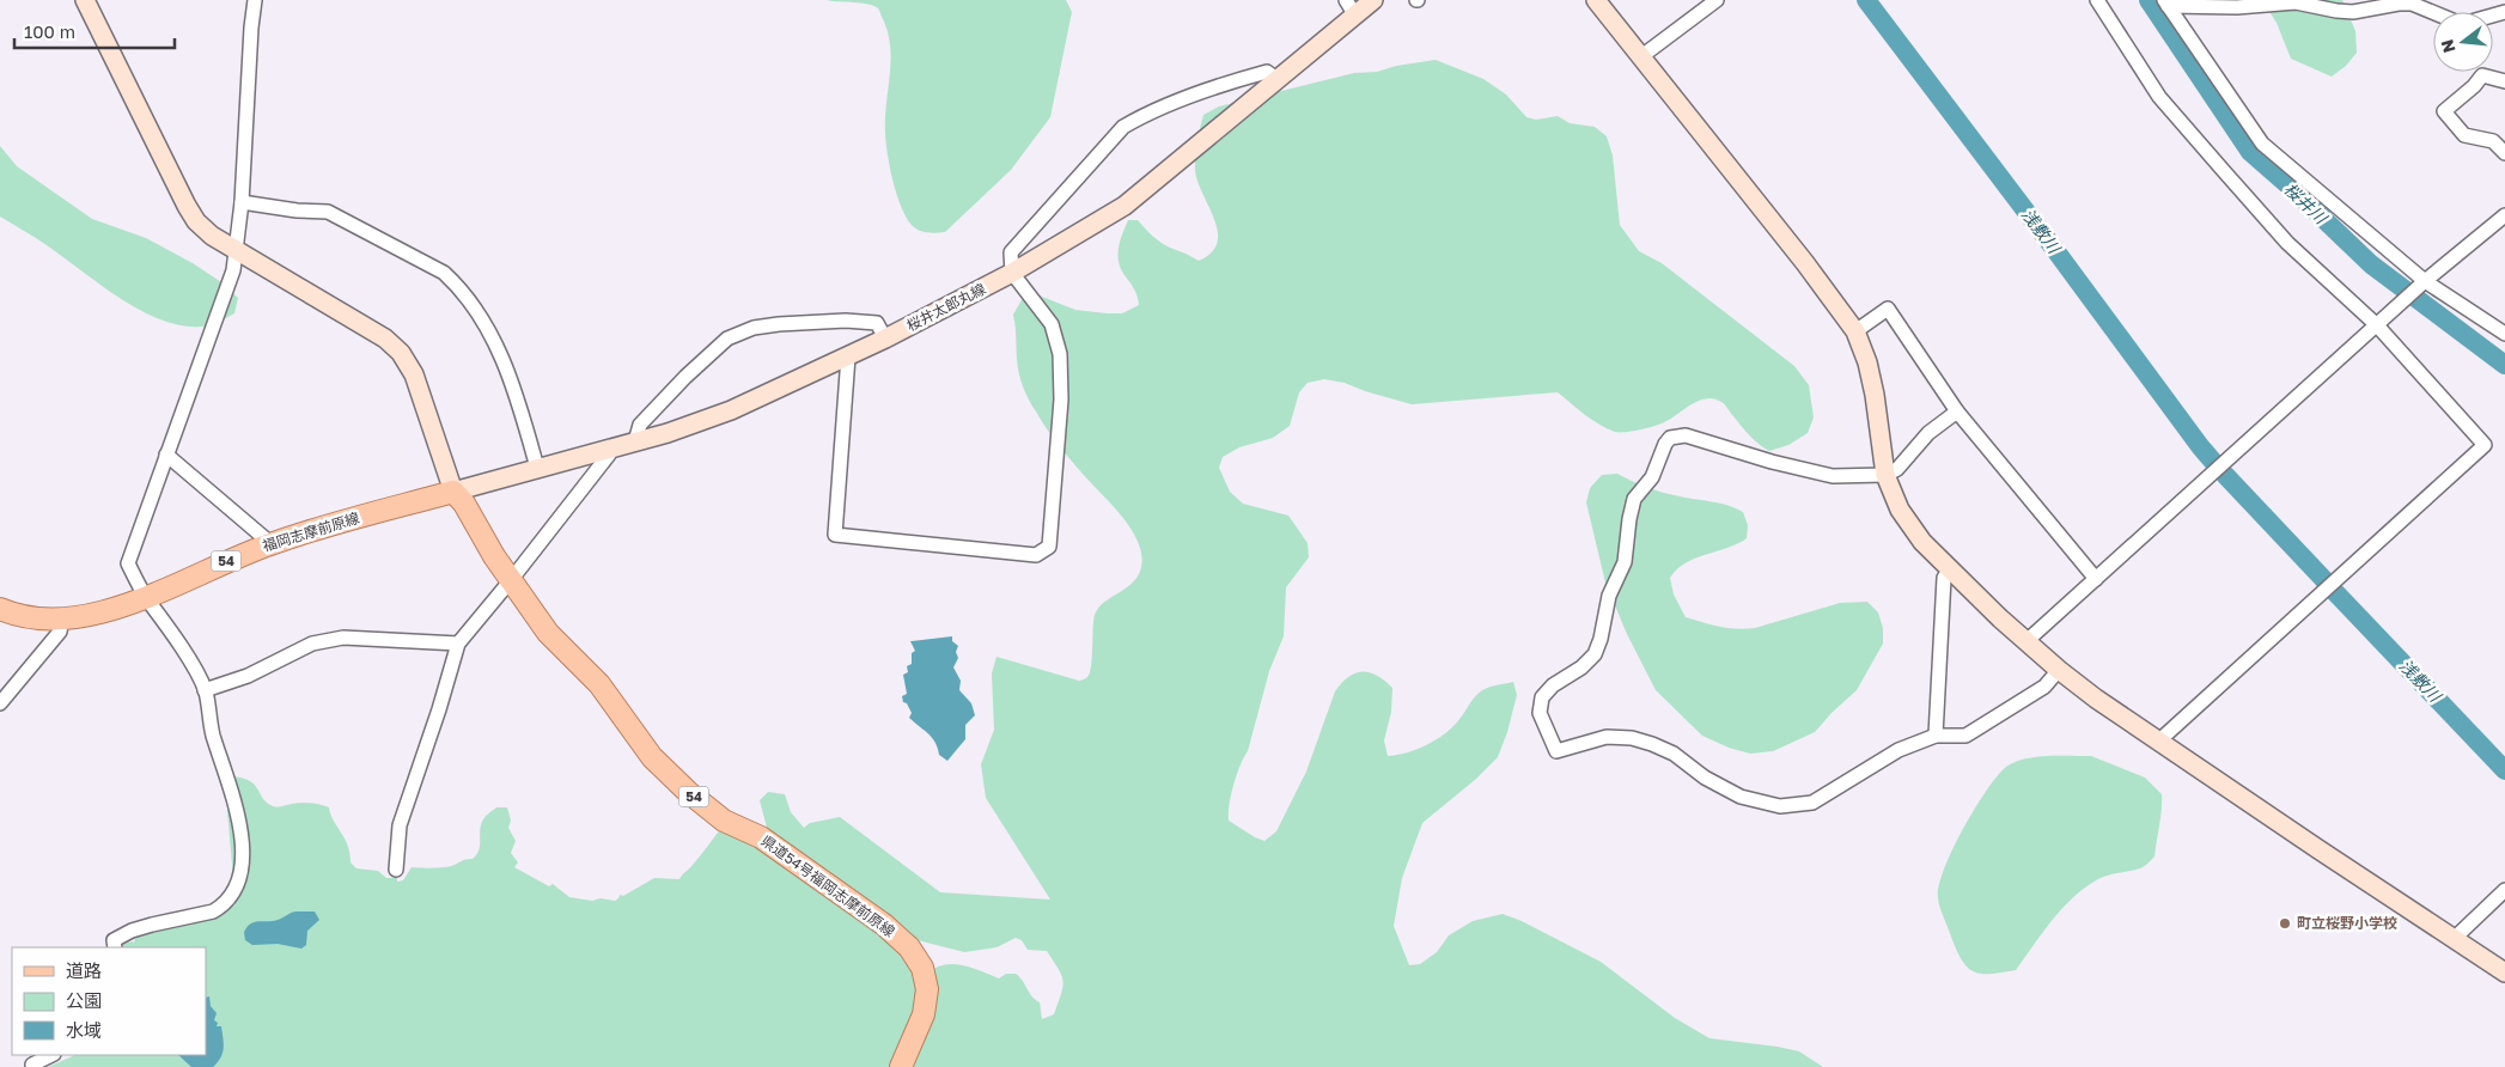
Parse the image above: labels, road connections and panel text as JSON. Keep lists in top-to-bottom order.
{
  "streets": {
    "main road": ["福岡志摩前原線", "54", "県道54号福岡志摩前原線"],
    "street": ["桜井太郎丸線"]
  },
  "crossings": [
    ["桜井太郎丸線", "福岡志摩前原線"],
    ["桜井太郎丸線", "県道54号福岡志摩前原線"],
    ["福岡志摩前原線", "県道54号福岡志摩前原線"]
  ],
  "water": ["桜井川", "浅敷川"],
  "places": ["町立桜野小学校"],
  "legend": ["道路", "公園", "水域"],
  "scale_bar": "100 m",
  "north": "left"
}
